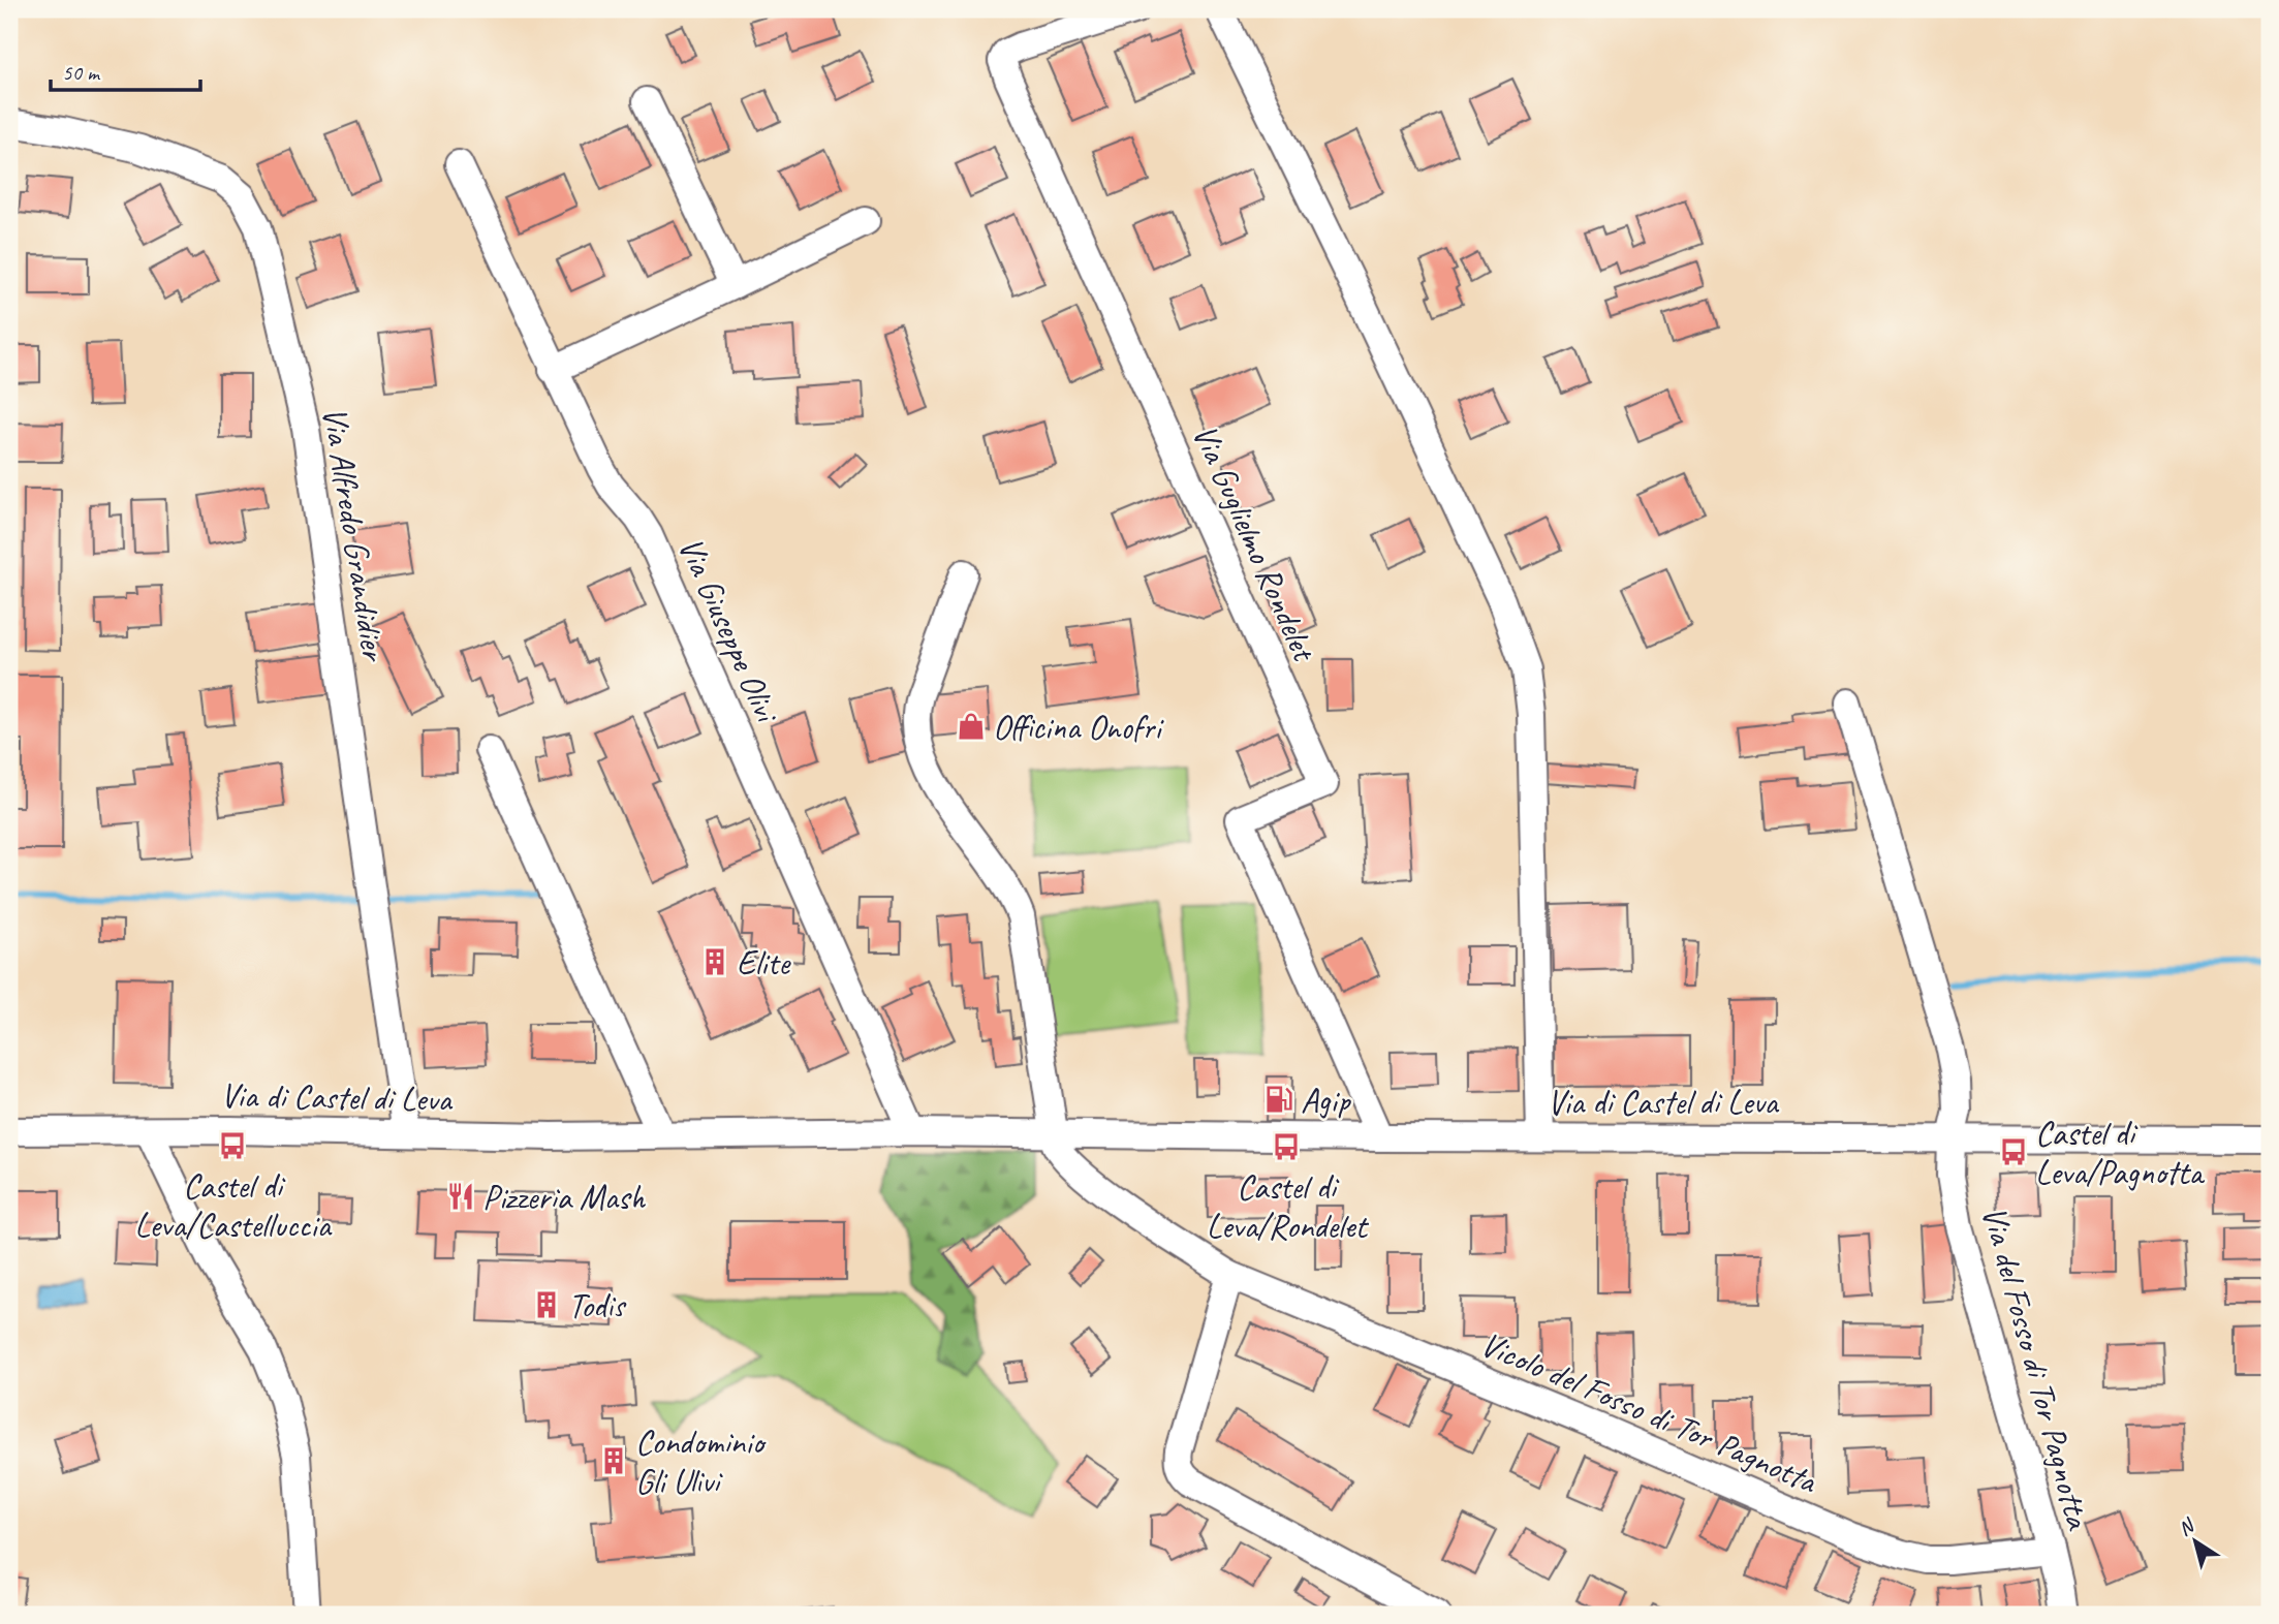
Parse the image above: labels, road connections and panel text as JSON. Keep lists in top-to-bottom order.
{
  "streets": {
    "street": [
      "Via Alfredo Grandidier",
      "Via Guglielmo Rondelet",
      "Via Giuseppe Olivi",
      "Via di Castel di Leva",
      "Via del Fosso di Tor Pagnotta",
      "Vicolo del Fosso di Tor Pagnotta"
    ]
  },
  "crossings": [
    ["Via Alfredo Grandidier", "Via di Castel di Leva"],
    ["Via Guglielmo Rondelet", "Via di Castel di Leva"],
    ["Via Giuseppe Olivi", "Via di Castel di Leva"],
    ["Via di Castel di Leva", "Via del Fosso di Tor Pagnotta"],
    ["Via del Fosso di Tor Pagnotta", "Vicolo del Fosso di Tor Pagnotta"]
  ],
  "places": {
    "shop": ["Officina Onofri"],
    "building": ["Elite", "Todis", "Condominio Gli Ulivi"],
    "fuel station": ["Agip"],
    "bus stop": ["Castel di Leva/Castelluccia", "Castel di Leva/Rondelet", "Castel di Leva/Pagnotta"],
    "restaurant": ["Pizzeria Mash"]
  },
  "scale_bar": "50 m",
  "north": "top left"
}
